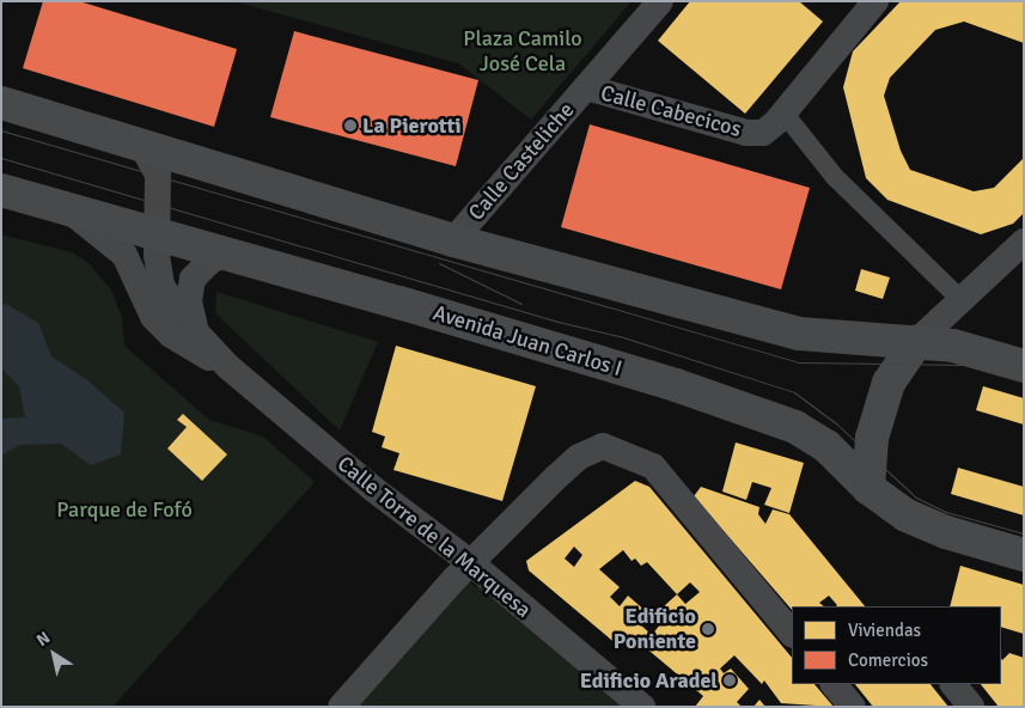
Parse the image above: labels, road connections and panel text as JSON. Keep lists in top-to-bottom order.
{
  "streets": {
    "main road": ["Avenida Juan Carlos I"],
    "street": ["Calle Cabecicos", "Calle Casteliche", "Calle Torre de la Marquesa"]
  },
  "crossings": [
    ["Calle Cabecicos", "Calle Casteliche"],
    ["Avenida Juan Carlos I", "Calle Torre de la Marquesa"]
  ],
  "parks": ["Plaza Camilo José Cela", "Parque de Fofó"],
  "places": ["La Pierotti", "Edificio Poniente", "Edificio Aradel"],
  "legend": ["Viviendas", "Comercios"],
  "north": "top left"
}
